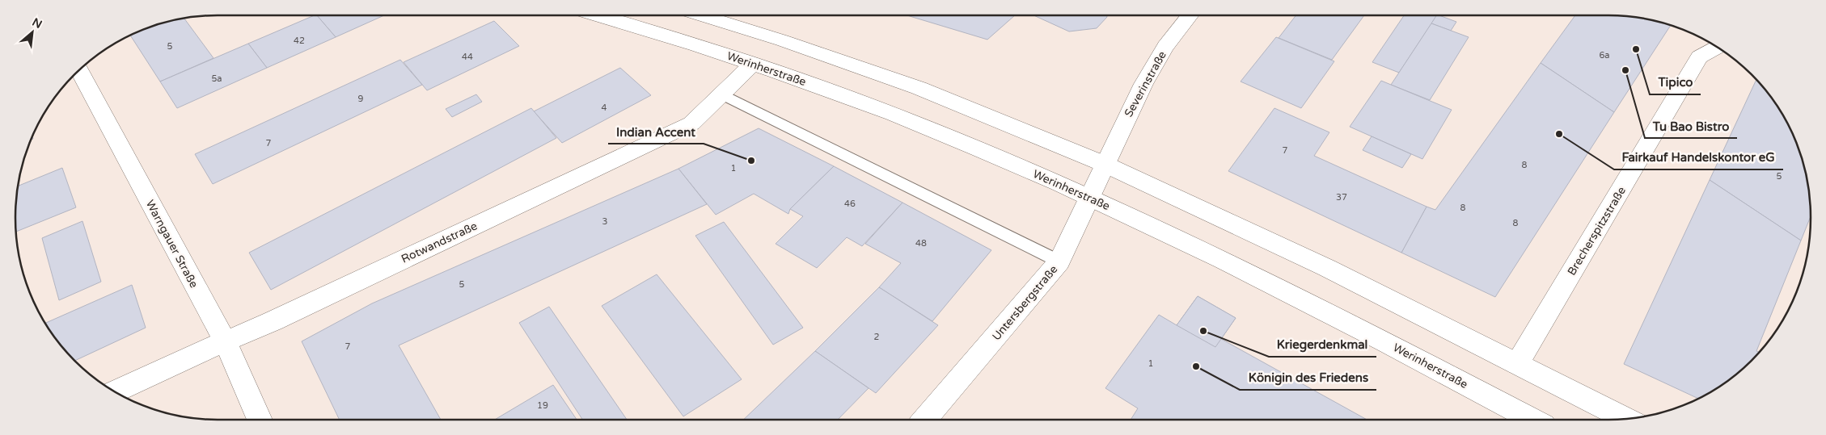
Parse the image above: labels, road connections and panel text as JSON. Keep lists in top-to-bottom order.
{
  "streets": {
    "street": [
      "Werinherstraße",
      "Severinstraße",
      "Brecherspitzstraße",
      "Rotwandstraße",
      "Warngauer Straße",
      "Untersbergstraße"
    ]
  },
  "crossings": [
    ["Werinherstraße", "Rotwandstraße"],
    ["Werinherstraße", "Untersbergstraße"],
    ["Severinstraße", "Untersbergstraße"],
    ["Rotwandstraße", "Warngauer Straße"]
  ],
  "places": [
    "Tipico",
    "Tu Bao Bistro",
    "Fairkauf Handelskontor eG",
    "Indian Accent",
    "Kriegerdenkmal",
    "Königin des Friedens"
  ],
  "house_numbers": [
    "42",
    "5",
    "6a",
    "44",
    "5a",
    "9",
    "4",
    "7",
    "7",
    "8",
    "1",
    "5",
    "37",
    "46",
    "8",
    "3",
    "8",
    "48",
    "5",
    "2",
    "7",
    "1",
    "19"
  ],
  "north": "top right"
}
